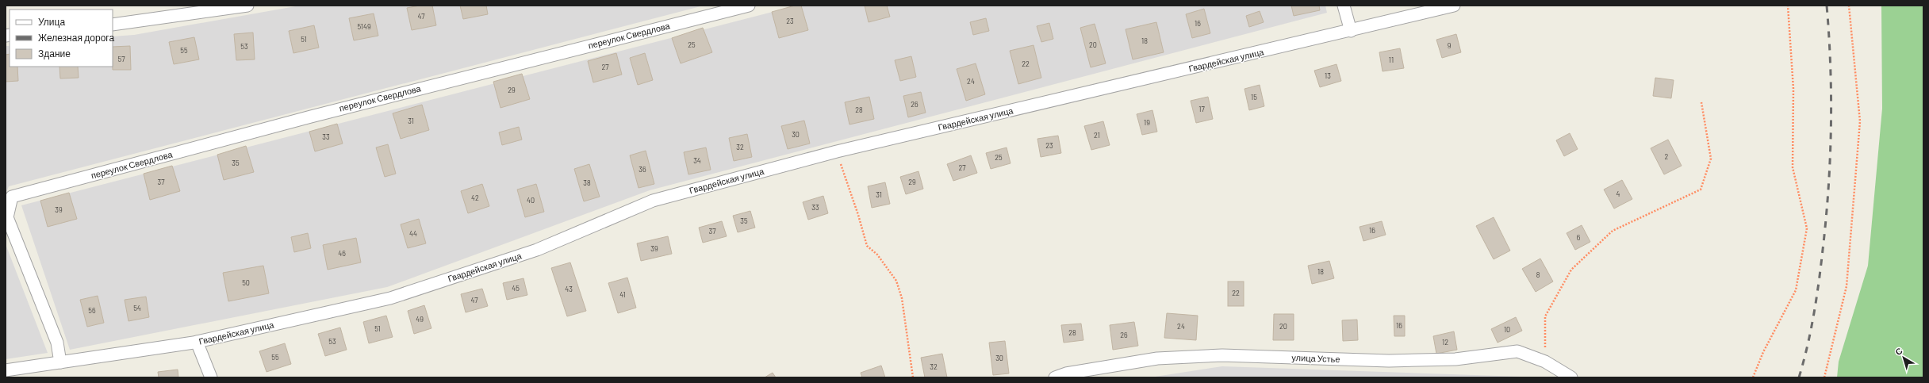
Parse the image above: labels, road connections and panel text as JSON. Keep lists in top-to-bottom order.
{
  "streets": {
    "street": ["переулок Свердлова", "Гвардейская улица", "улица Устье"]
  },
  "crossings": [
    ["переулок Свердлова", "Гвардейская улица"]
  ],
  "house_numbers": [
    "47",
    "23",
    "16",
    "5149",
    "51",
    "18",
    "25",
    "20",
    "9",
    "53",
    "55",
    "57",
    "11",
    "22",
    "27",
    "13",
    "24",
    "29",
    "15",
    "26",
    "17",
    "28",
    "31",
    "19",
    "30",
    "21",
    "33",
    "23",
    "32",
    "2",
    "25",
    "34",
    "35",
    "27",
    "36",
    "37",
    "29",
    "38",
    "4",
    "31",
    "42",
    "40",
    "33",
    "39",
    "35",
    "16",
    "37",
    "44",
    "6",
    "39",
    "46",
    "18",
    "8",
    "50",
    "45",
    "43",
    "22",
    "41",
    "47",
    "54",
    "56",
    "49",
    "16",
    "24",
    "20",
    "51",
    "10",
    "28",
    "26",
    "53",
    "12",
    "55",
    "30",
    "32"
  ],
  "legend": ["Улица", "Железная дорога", "Здание"],
  "north": "top left"
}
